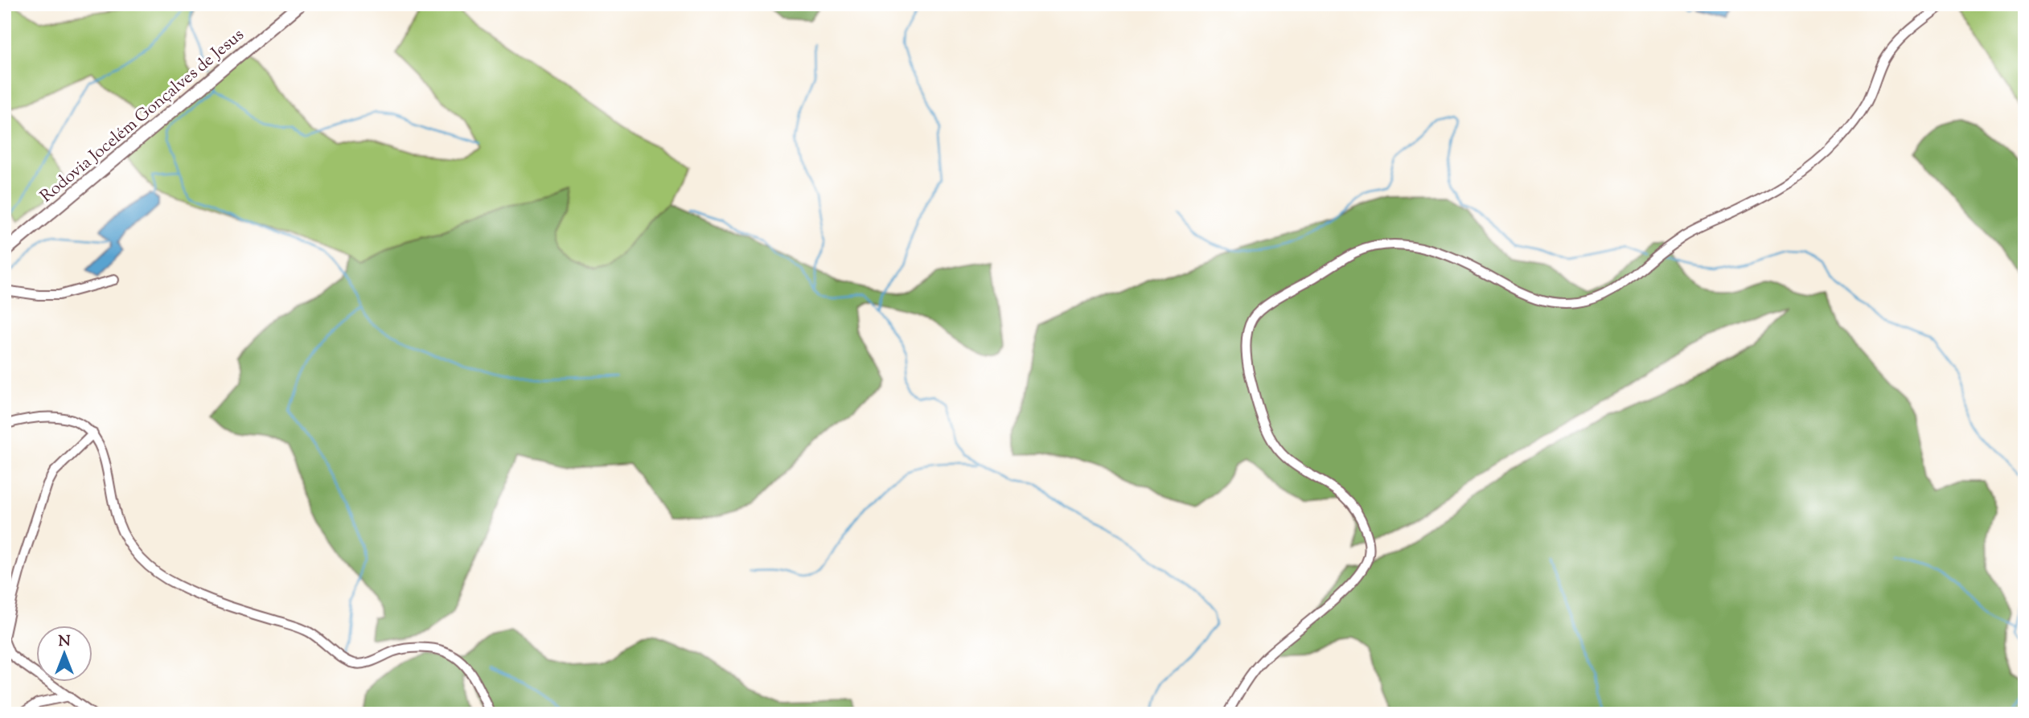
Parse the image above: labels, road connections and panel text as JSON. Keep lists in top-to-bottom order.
{
  "streets": {
    "main road": ["Rodovia Jocelém Gonçalves de Jesus"]
  },
  "north": "top"
}
